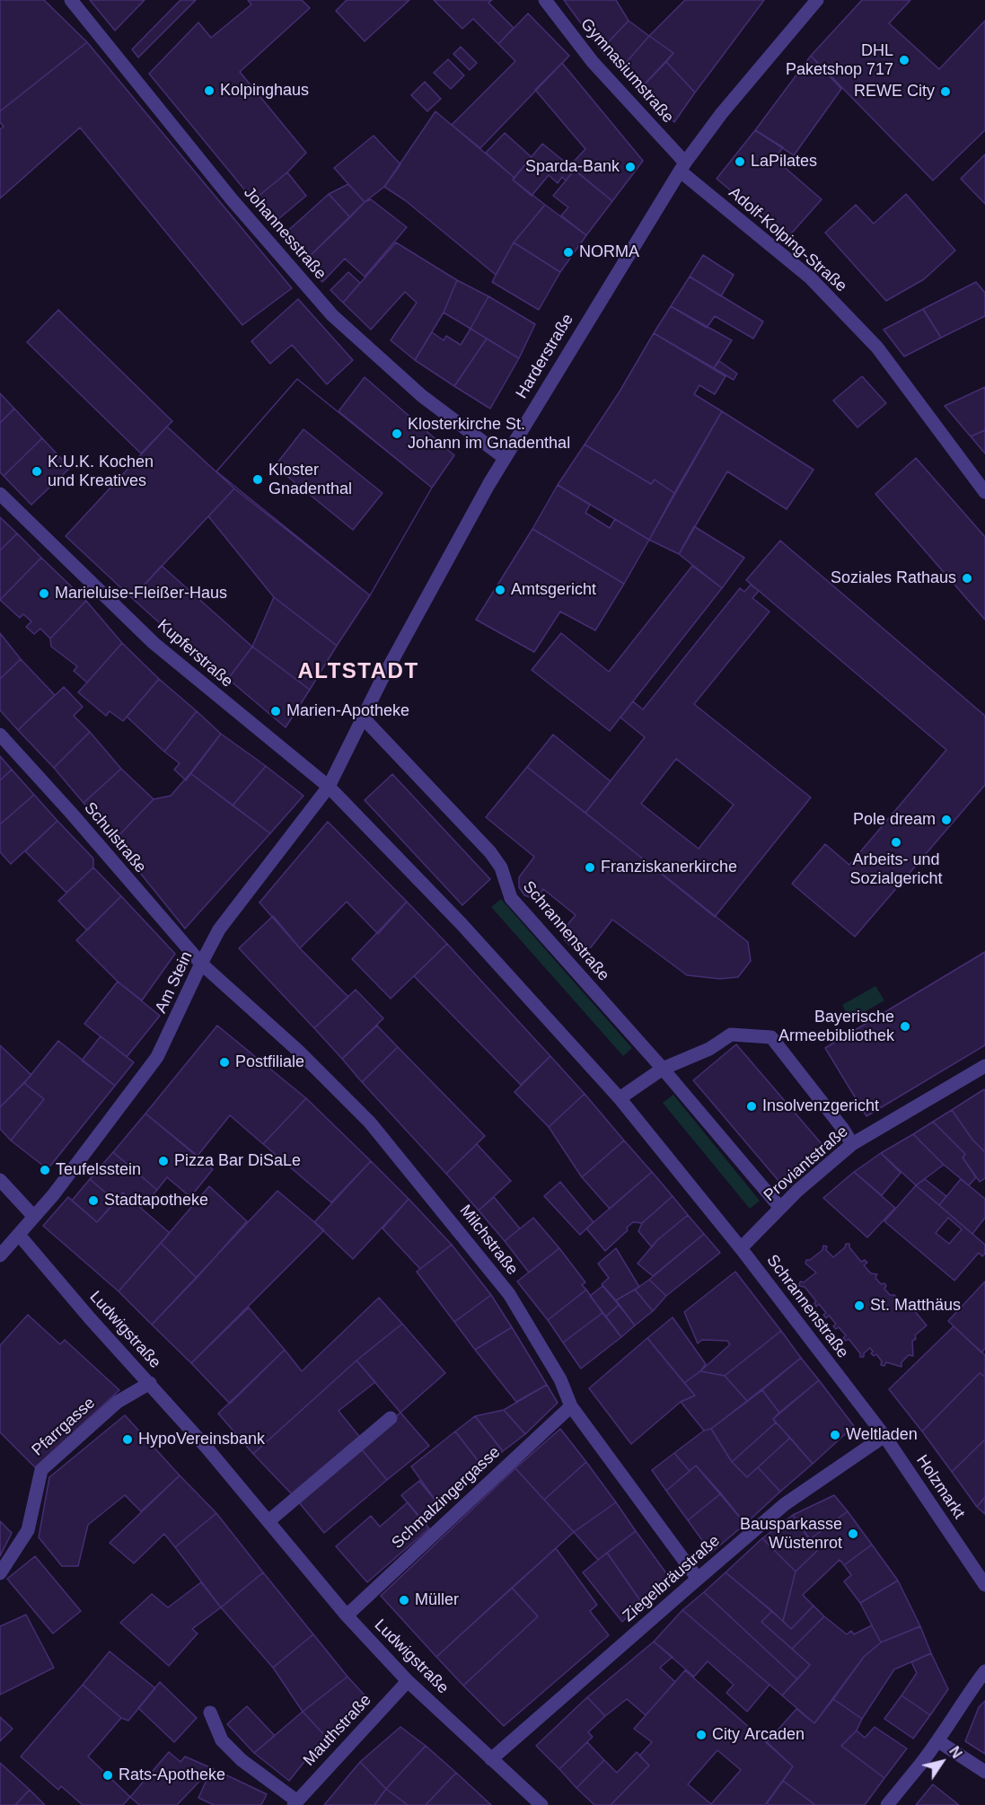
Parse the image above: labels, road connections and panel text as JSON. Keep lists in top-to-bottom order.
{
  "streets": {
    "street": [
      "Gymnasiumstraße",
      "Johannesstraße",
      "Adolf-Kolping-Straße",
      "Harderstraße",
      "Kupferstraße",
      "Schulstraße",
      "Schrannenstraße",
      "Am Stein",
      "Proviantstraße",
      "Milchstraße",
      "Ludwigstraße",
      "Pfarrgasse",
      "Holzmarkt",
      "Schmalzingergasse",
      "Ziegelbräustraße",
      "Mauthstraße"
    ]
  },
  "crossings": [
    ["Gymnasiumstraße", "Adolf-Kolping-Straße"],
    ["Gymnasiumstraße", "Harderstraße"],
    ["Johannesstraße", "Harderstraße"],
    ["Adolf-Kolping-Straße", "Harderstraße"],
    ["Harderstraße", "Kupferstraße"],
    ["Harderstraße", "Schrannenstraße"],
    ["Harderstraße", "Am Stein"],
    ["Kupferstraße", "Schrannenstraße"],
    ["Kupferstraße", "Am Stein"],
    ["Schulstraße", "Am Stein"],
    ["Schulstraße", "Milchstraße"],
    ["Schrannenstraße", "Am Stein"],
    ["Schrannenstraße", "Proviantstraße"],
    ["Schrannenstraße", "Holzmarkt"],
    ["Schrannenstraße", "Ziegelbräustraße"],
    ["Am Stein", "Milchstraße"],
    ["Am Stein", "Ludwigstraße"],
    ["Milchstraße", "Schmalzingergasse"],
    ["Milchstraße", "Ziegelbräustraße"],
    ["Ludwigstraße", "Pfarrgasse"],
    ["Ludwigstraße", "Schmalzingergasse"],
    ["Ludwigstraße", "Ziegelbräustraße"],
    ["Ludwigstraße", "Mauthstraße"],
    ["Holzmarkt", "Ziegelbräustraße"]
  ],
  "districts": ["ALTSTADT"],
  "places": [
    "DHL Paketshop 717",
    "Kolpinghaus",
    "REWE City",
    "LaPilates",
    "Sparda-Bank",
    "NORMA",
    "Klosterkirche St. Johann im Gnadenthal",
    "K.U.K. Kochen und Kreatives",
    "Kloster Gnadenthal",
    "Soziales Rathaus",
    "Amtsgericht",
    "Marieluise-Fleißer-Haus",
    "Marien-Apotheke",
    "Pole dream",
    "Arbeits- und Sozialgericht",
    "Franziskanerkirche",
    "Bayerische Armeebibliothek",
    "Postfiliale",
    "Insolvenzgericht",
    "Pizza Bar DiSaLe",
    "Teufelsstein",
    "Stadtapotheke",
    "St. Matthäus",
    "Weltladen",
    "HypoVereinsbank",
    "Bausparkasse Wüstenrot",
    "Müller",
    "City Arcaden",
    "Rats-Apotheke"
  ],
  "north": "top right"
}
